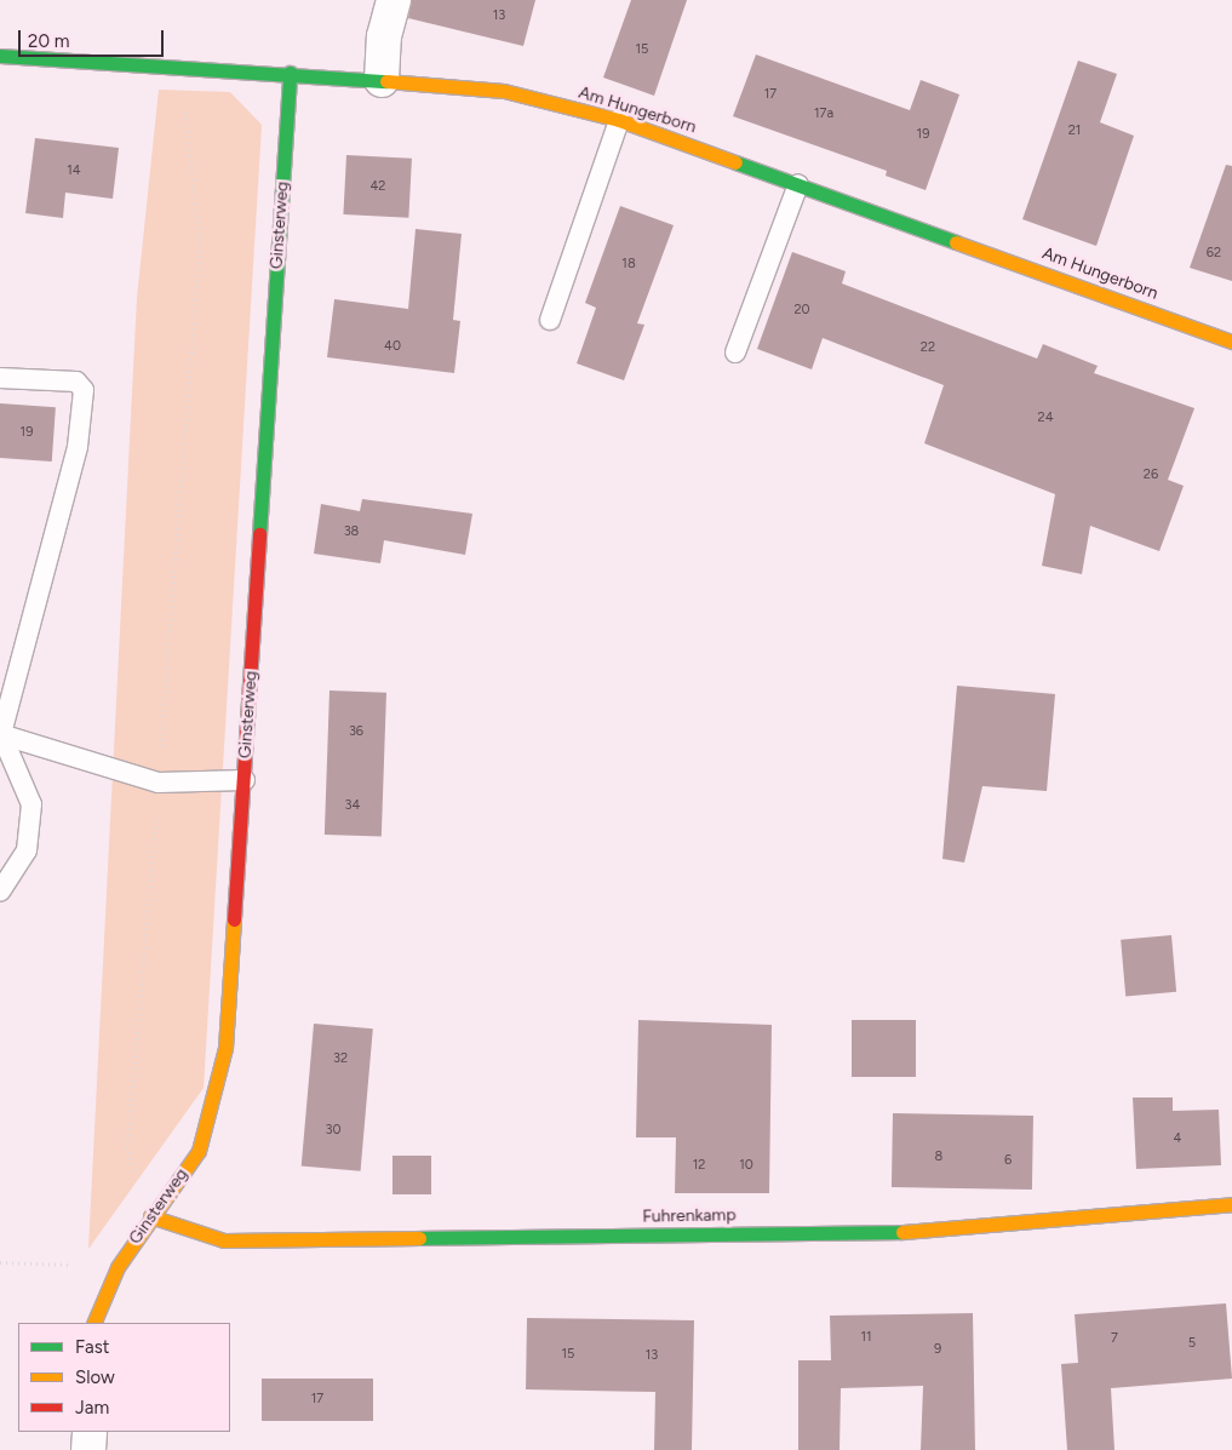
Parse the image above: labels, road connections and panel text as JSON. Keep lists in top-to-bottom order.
{
  "streets": {
    "street": ["Am Hungerborn", "Ginsterweg", "Fuhrenkamp"]
  },
  "crossings": [
    ["Am Hungerborn", "Ginsterweg"],
    ["Ginsterweg", "Fuhrenkamp"]
  ],
  "house_numbers": [
    "13",
    "15",
    "17",
    "17a",
    "21",
    "19",
    "14",
    "42",
    "62",
    "18",
    "20",
    "40",
    "22",
    "24",
    "19",
    "26",
    "38",
    "36",
    "34",
    "32",
    "30",
    "4",
    "8",
    "6",
    "12",
    "10",
    "11",
    "7",
    "5",
    "9",
    "15",
    "13",
    "17"
  ],
  "legend": ["Fast", "Slow", "Jam"],
  "scale_bar": "20 m"
}
